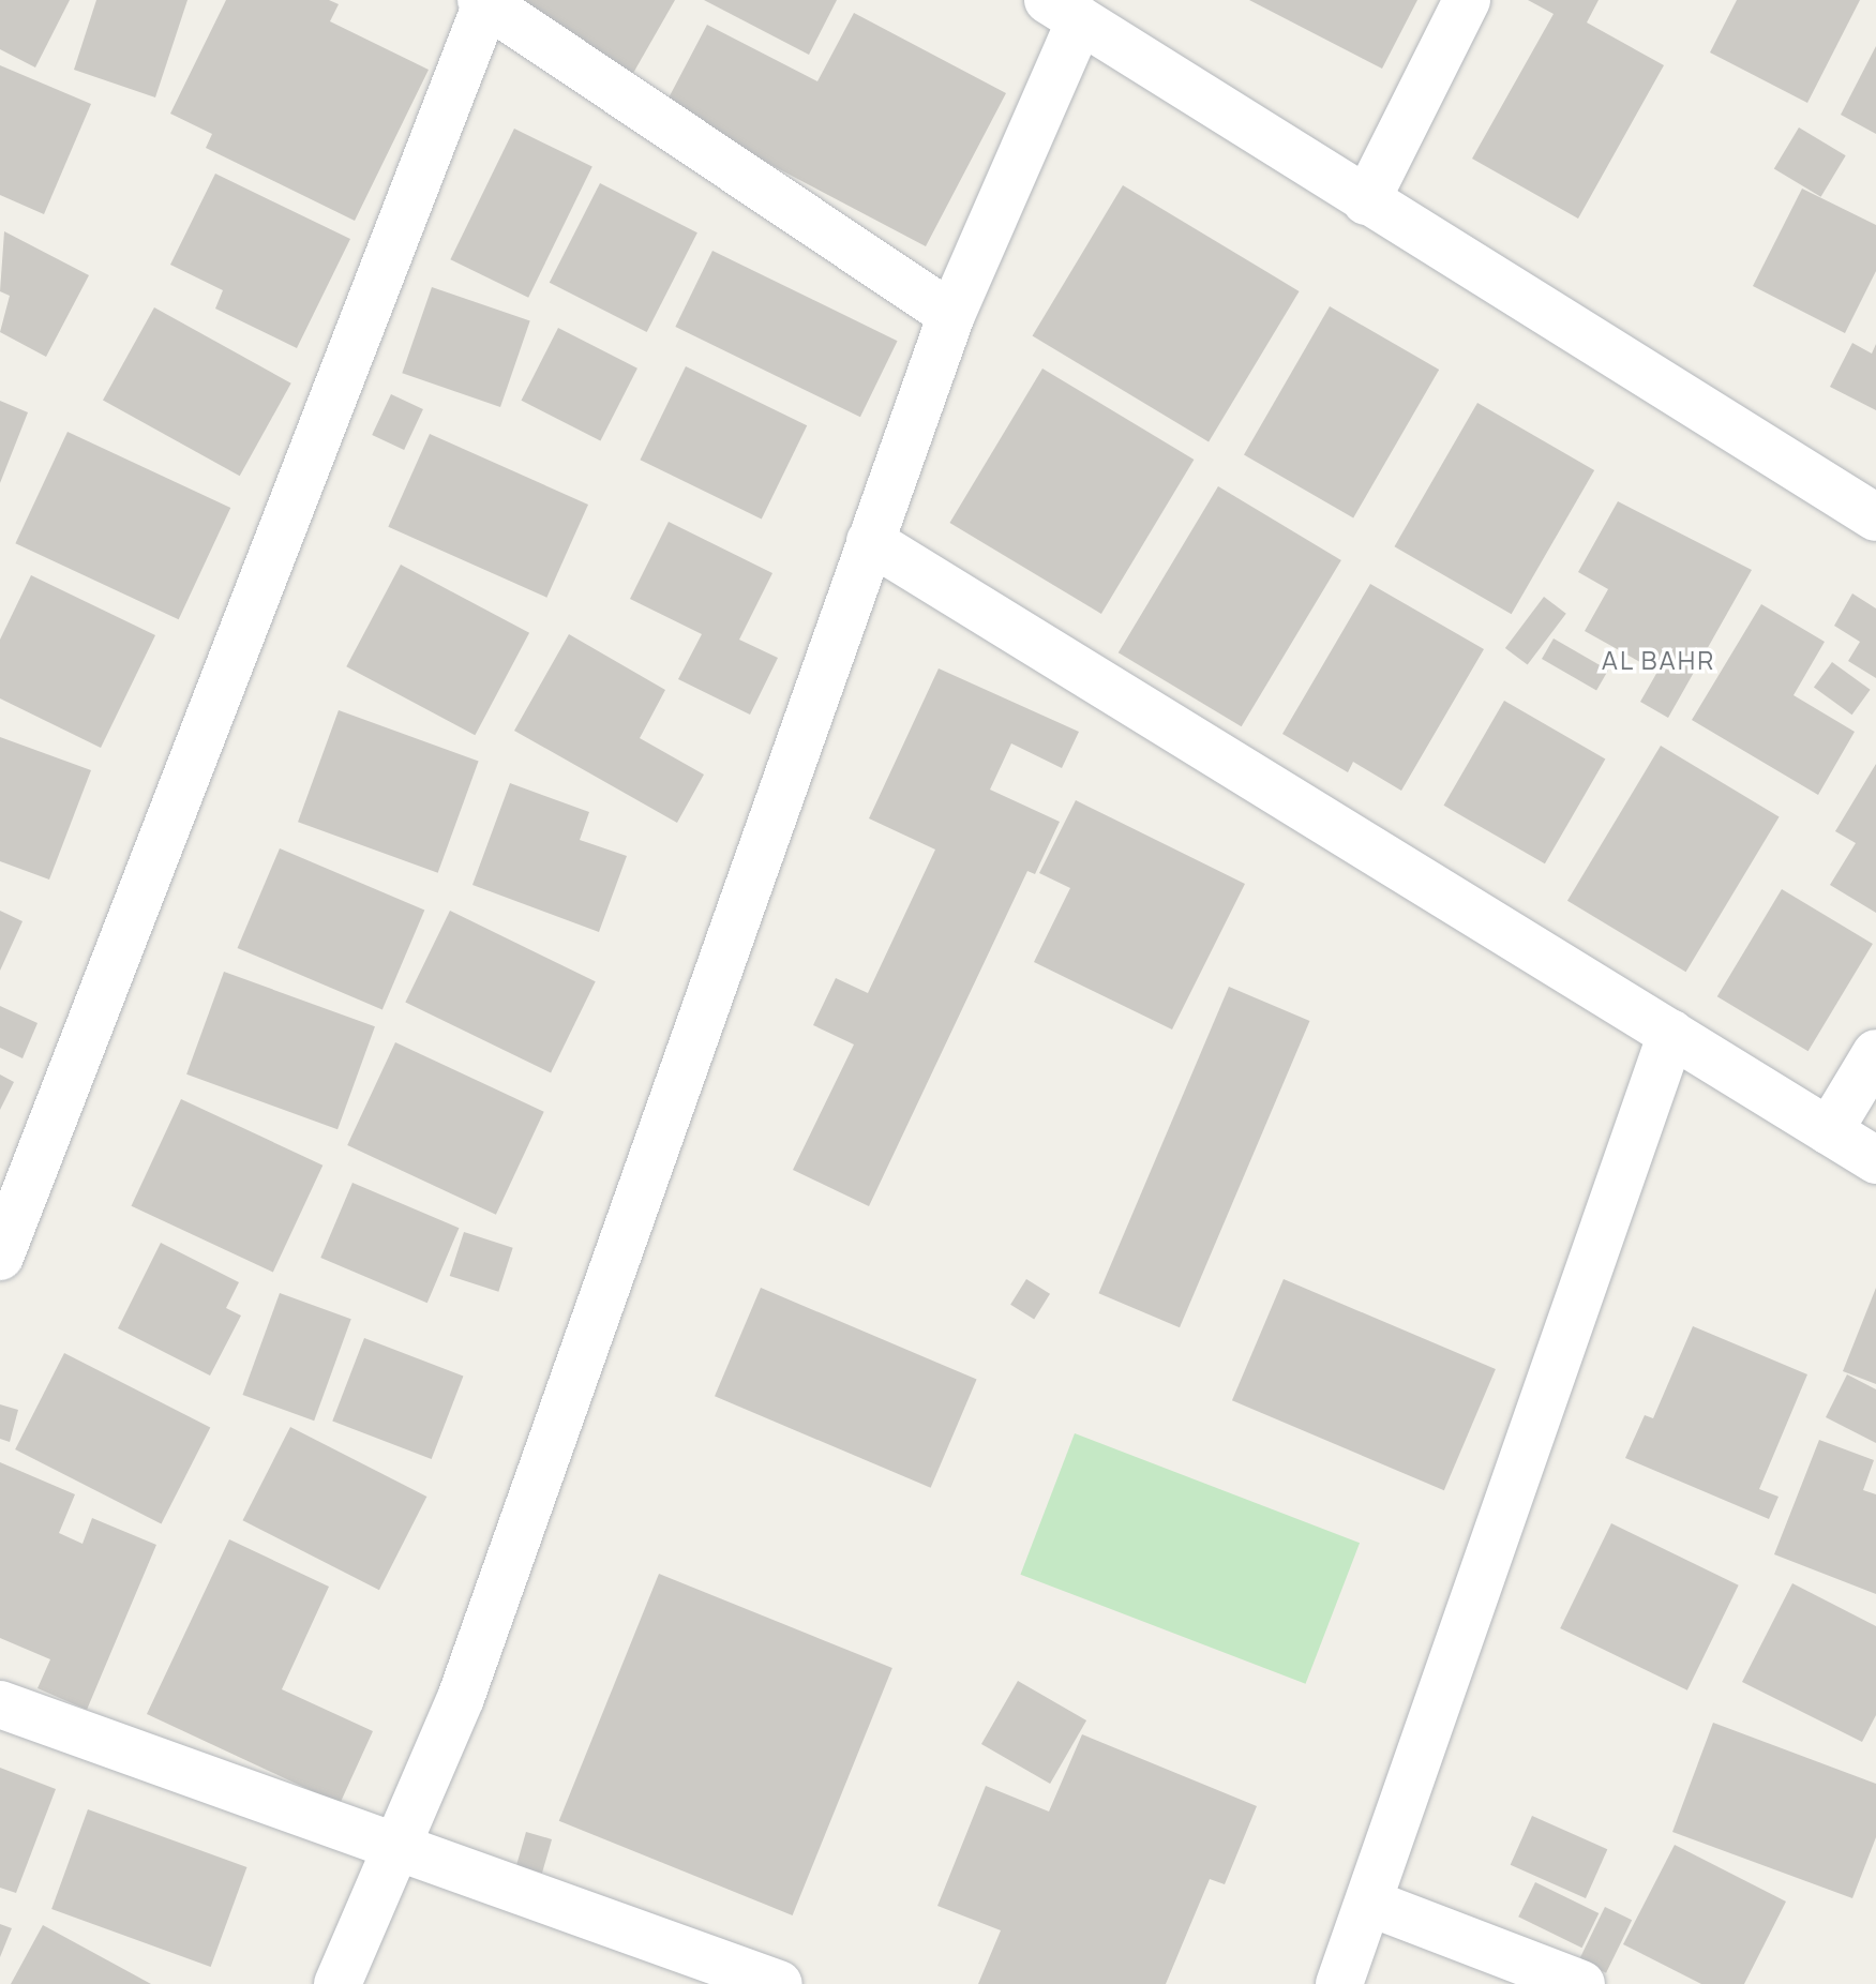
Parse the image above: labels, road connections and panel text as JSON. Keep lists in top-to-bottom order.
{
  "districts": ["AL BAHR"]
}
